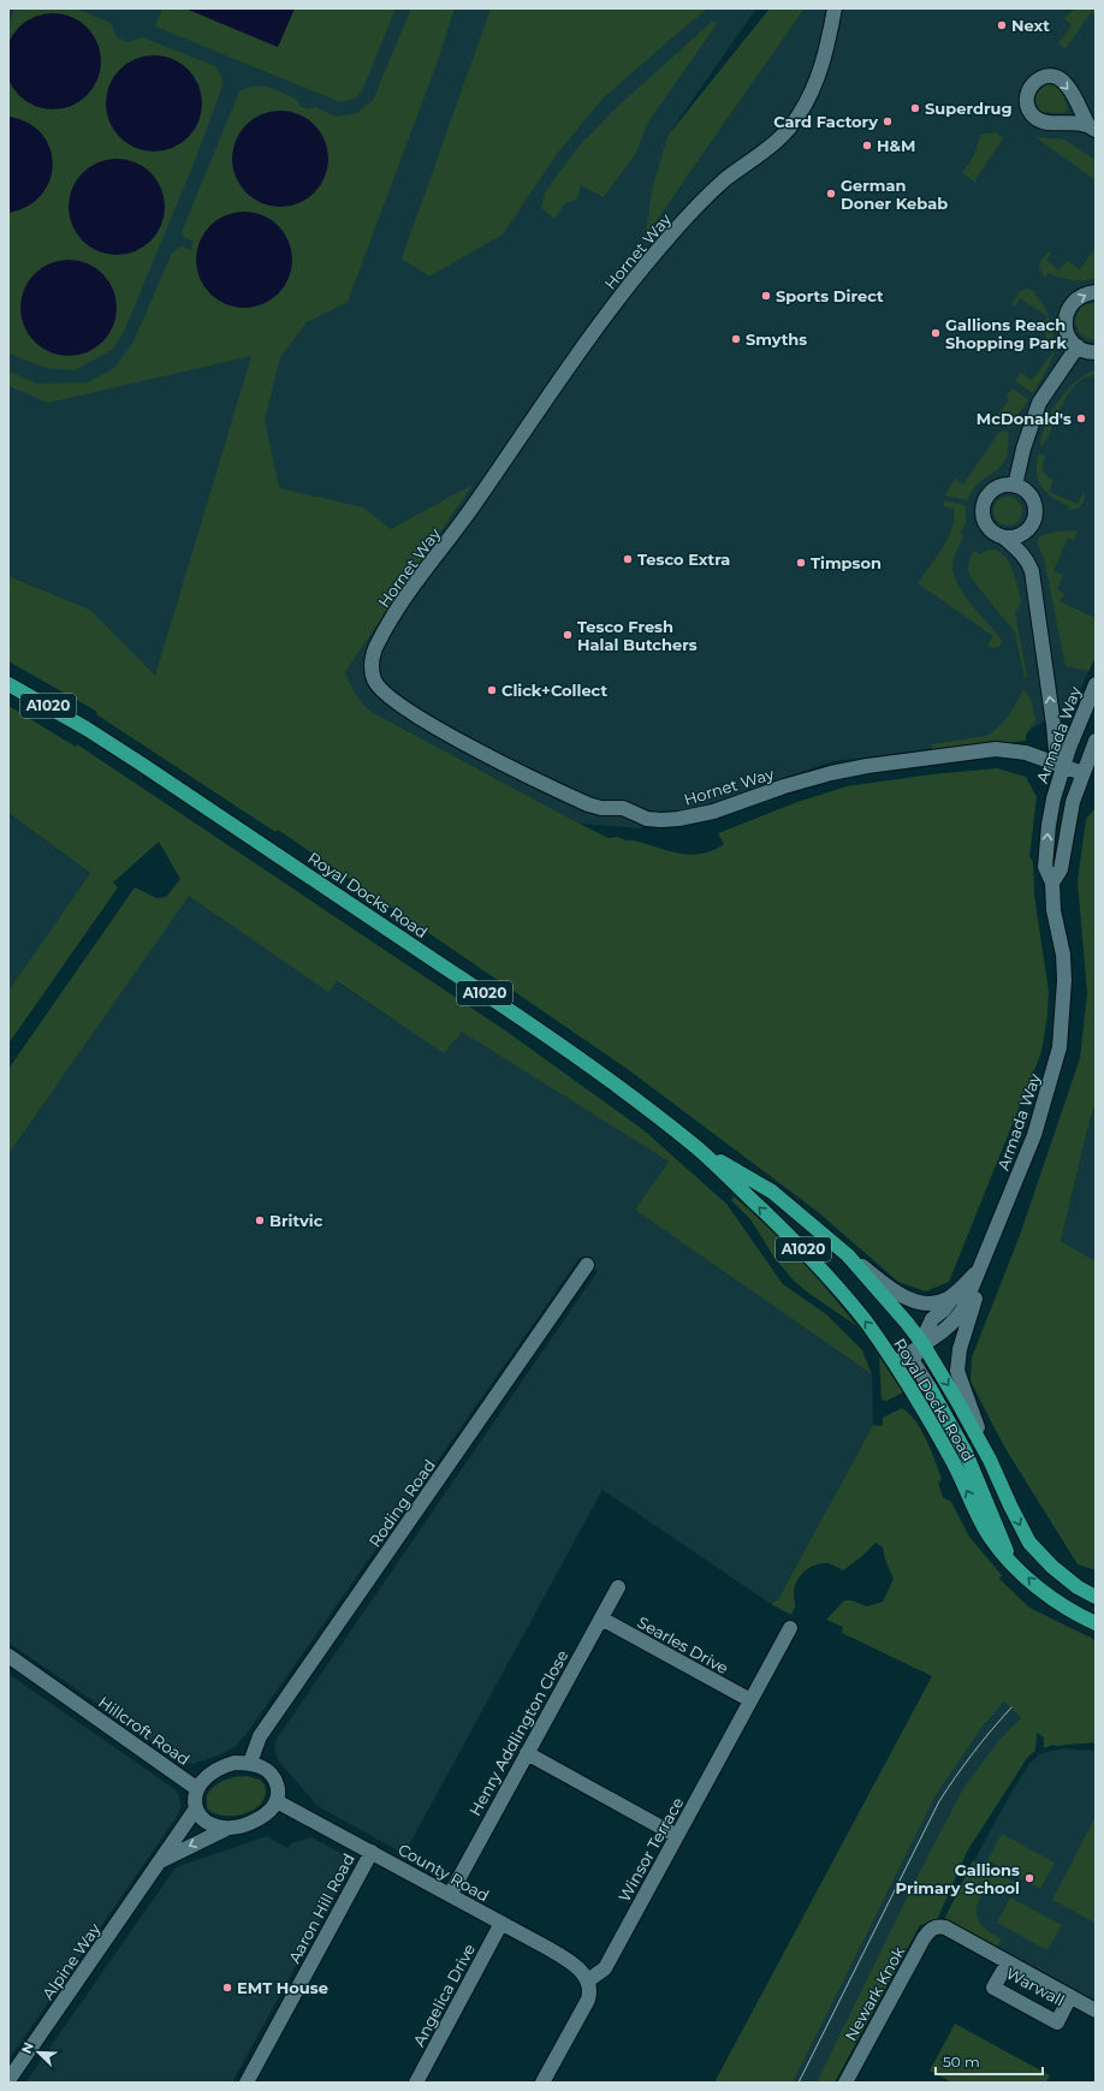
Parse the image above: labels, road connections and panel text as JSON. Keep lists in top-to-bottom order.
{
  "streets": {
    "highway": ["A1020", "Royal Docks Road"],
    "street": [
      "Hornet Way",
      "Armada Way",
      "Roding Road",
      "Searles Drive",
      "Hillcroft Road",
      "Henry Addlington Close",
      "Winsor Terrace",
      "County Road",
      "Aaron Hill Road",
      "Alpine Way",
      "Warwall",
      "Newark Knok",
      "Angelica Drive"
    ]
  },
  "crossings": [
    ["Hornet Way", "Armada Way"],
    ["Armada Way", "Royal Docks Road"],
    ["Roding Road", "Hillcroft Road"],
    ["Roding Road", "County Road"],
    ["Roding Road", "Alpine Way"],
    ["Searles Drive", "Henry Addlington Close"],
    ["Searles Drive", "Winsor Terrace"],
    ["Hillcroft Road", "County Road"],
    ["Hillcroft Road", "Alpine Way"],
    ["Henry Addlington Close", "County Road"],
    ["Winsor Terrace", "County Road"],
    ["County Road", "Aaron Hill Road"],
    ["County Road", "Alpine Way"],
    ["County Road", "Angelica Drive"],
    ["Warwall", "Newark Knok"]
  ],
  "places": [
    "Next",
    "Superdrug",
    "Card Factory",
    "H&M",
    "German Doner Kebab",
    "Sports Direct",
    "Gallions Reach Shopping Park",
    "Smyths",
    "McDonald's",
    "Tesco Extra",
    "Timpson",
    "Tesco Fresh Halal Butchers",
    "Click+Collect",
    "Britvic",
    "Gallions Primary School",
    "EMT House"
  ],
  "scale_bar": "50 m",
  "north": "top left"
}
